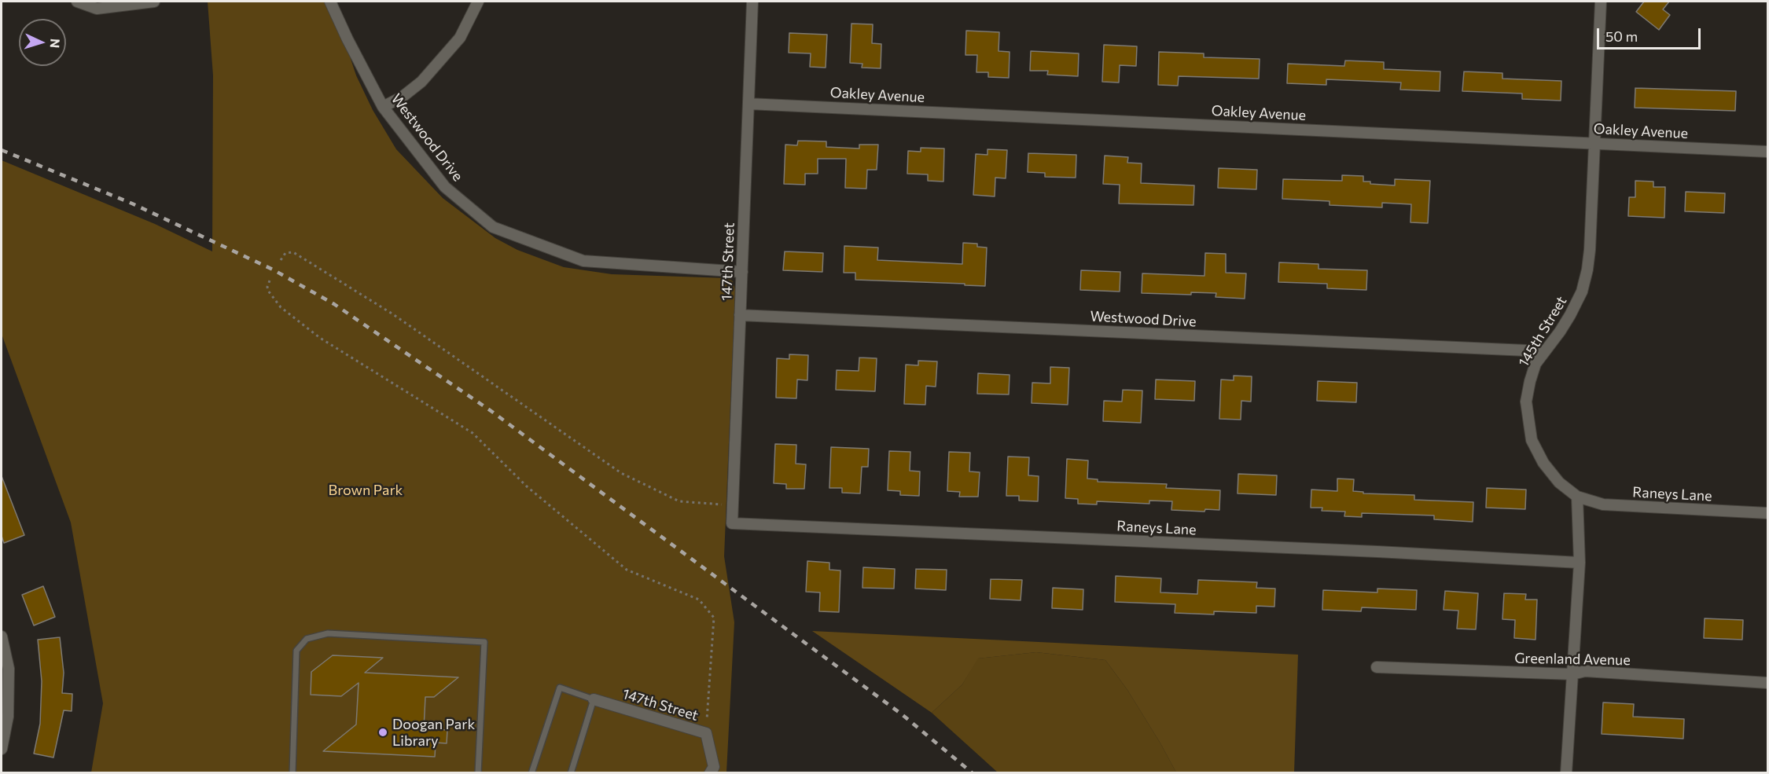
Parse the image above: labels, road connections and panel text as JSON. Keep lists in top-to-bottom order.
{
  "streets": {
    "street": [
      "Oakley Avenue",
      "Westwood Drive",
      "147th Street",
      "145th Street",
      "Raneys Lane",
      "Greenland Avenue"
    ]
  },
  "crossings": [
    ["Oakley Avenue", "147th Street"],
    ["Oakley Avenue", "145th Street"],
    ["Westwood Drive", "147th Street"],
    ["Westwood Drive", "145th Street"],
    ["147th Street", "Raneys Lane"],
    ["145th Street", "Raneys Lane"]
  ],
  "parks": ["Brown Park"],
  "places": ["Doogan Park Library"],
  "scale_bar": "50 m",
  "north": "right"
}
